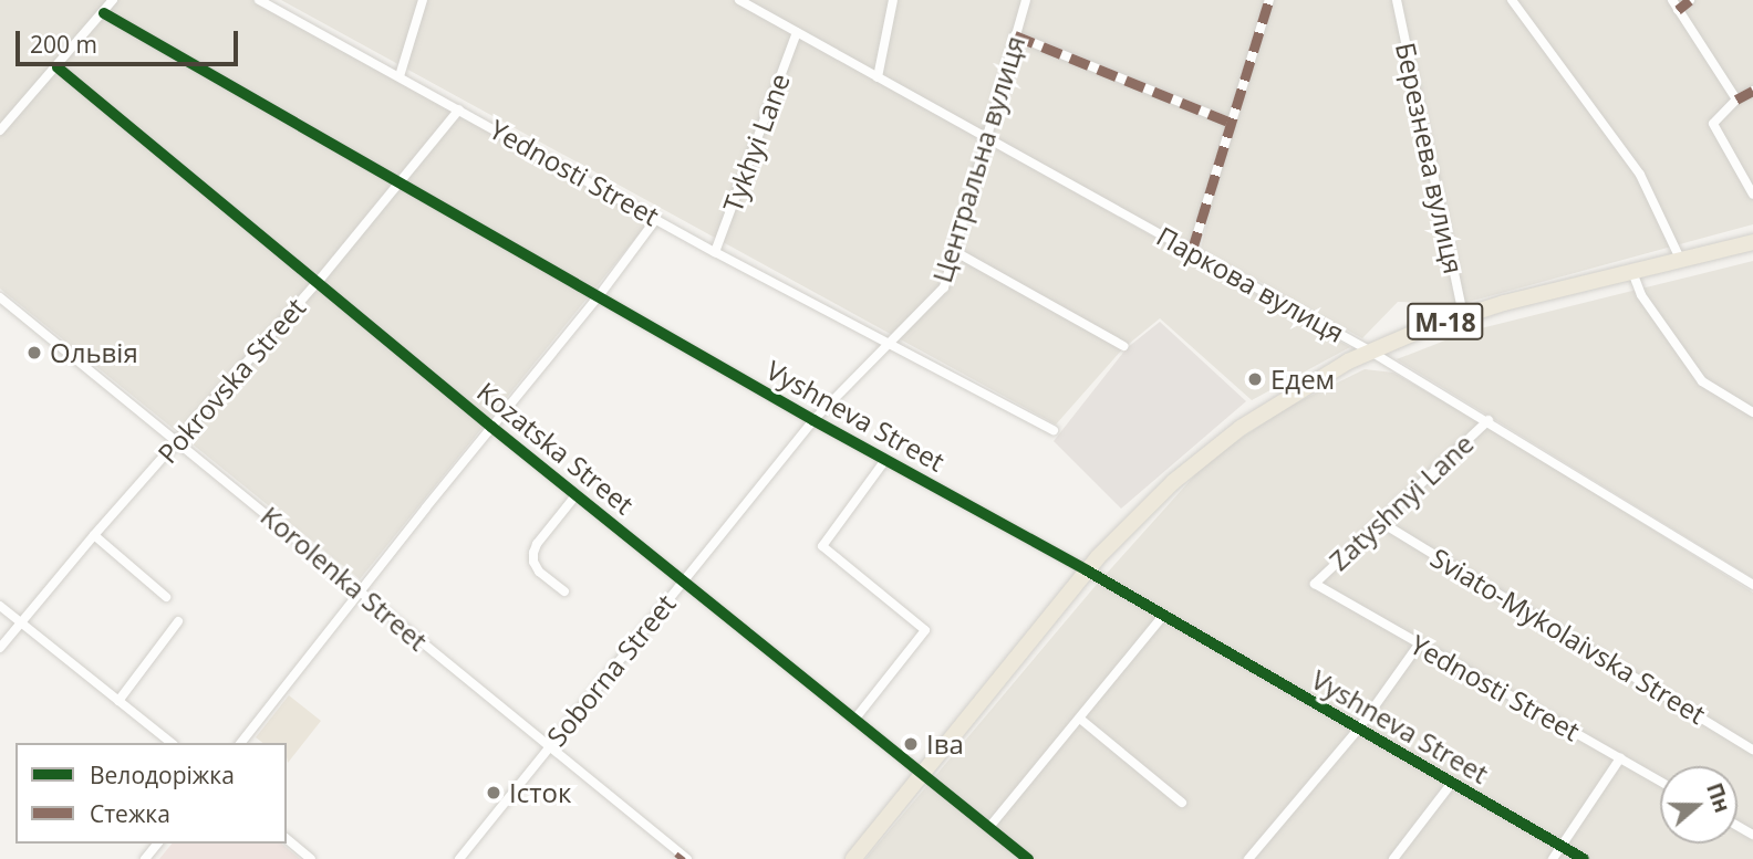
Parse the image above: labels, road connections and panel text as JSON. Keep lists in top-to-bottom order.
{
  "streets": {
    "highway": ["М-18"],
    "street": [
      "Tykhyi Lane",
      "Березнева вулиця",
      "Центральна вулиця",
      "Yednosti Street",
      "Паркова вулиця",
      "Pokrovska Street",
      "Vyshneva Street",
      "Kozatska Street",
      "Zatyshnyi Lane",
      "Korolenka Street",
      "Sviato-Mykolaivska Street",
      "Soborna Street"
    ]
  },
  "crossings": [
    ["Tykhyi Lane", "Yednosti Street"],
    ["Tykhyi Lane", "Паркова вулиця"],
    ["Березнева вулиця", "М-18"],
    ["Центральна вулиця", "Yednosti Street"],
    ["Центральна вулиця", "Паркова вулиця"],
    ["Центральна вулиця", "Soborna Street"],
    ["Yednosti Street", "Pokrovska Street"],
    ["Yednosti Street", "Zatyshnyi Lane"],
    ["Yednosti Street", "Soborna Street"],
    ["Паркова вулиця", "М-18"],
    ["Паркова вулиця", "Zatyshnyi Lane"],
    ["М-18", "Vyshneva Street"],
    ["М-18", "Kozatska Street"],
    ["Pokrovska Street", "Vyshneva Street"],
    ["Pokrovska Street", "Kozatska Street"],
    ["Pokrovska Street", "Korolenka Street"],
    ["Vyshneva Street", "Soborna Street"],
    ["Kozatska Street", "Soborna Street"],
    ["Zatyshnyi Lane", "Sviato-Mykolaivska Street"],
    ["Korolenka Street", "Soborna Street"]
  ],
  "places": [
    "Ольвія",
    "Едем",
    "Іва",
    "Істок"
  ],
  "legend": ["Велодоріжка", "Стежка"],
  "scale_bar": "200 m",
  "north": "right"
}
